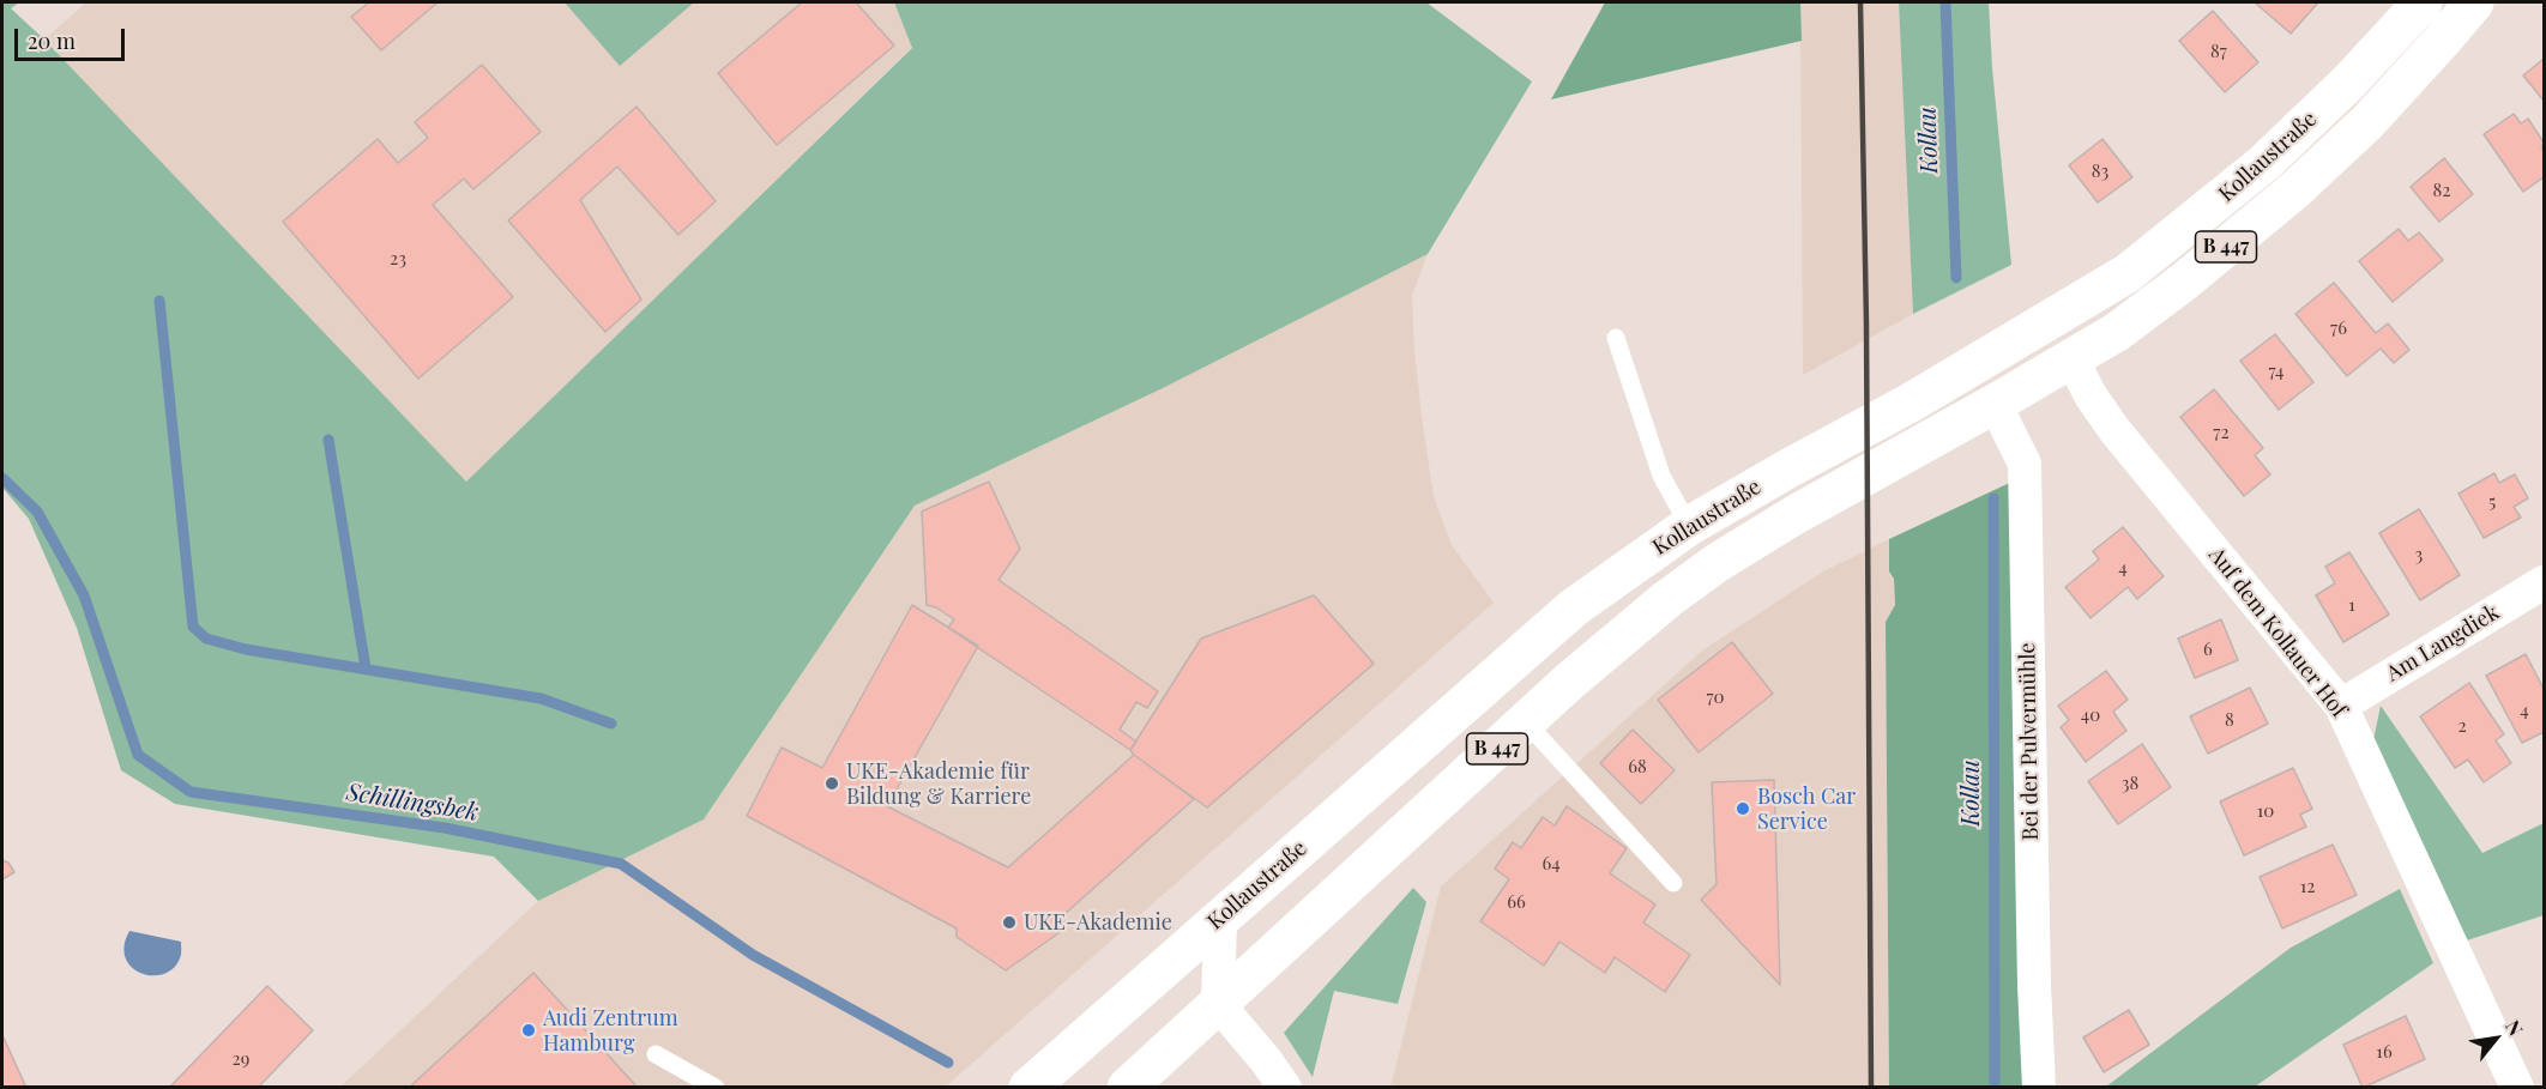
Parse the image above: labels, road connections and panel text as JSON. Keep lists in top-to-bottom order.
{
  "streets": {
    "main road": ["Kollaustraße", "B 447"],
    "street": ["Auf dem Kollauer Hof", "Am Langdiek", "Bei der Pulvermühle"]
  },
  "crossings": [
    ["Kollaustraße", "Auf dem Kollauer Hof"],
    ["Kollaustraße", "Bei der Pulvermühle"],
    ["Auf dem Kollauer Hof", "Am Langdiek"]
  ],
  "water": ["Kollau", "Schillingsbek"],
  "places": [
    "UKE-Akademie für Bildung & Karriere",
    "Bosch Car Service",
    "UKE-Akademie",
    "Audi Zentrum Hamburg"
  ],
  "house_numbers": [
    "87",
    "83",
    "82",
    "23",
    "76",
    "74",
    "72",
    "5",
    "3",
    "4",
    "1",
    "6",
    "70",
    "4",
    "40",
    "8",
    "2",
    "68",
    "38",
    "10",
    "64",
    "12",
    "66",
    "16",
    "29"
  ],
  "scale_bar": "20 m",
  "north": "top right"
}
